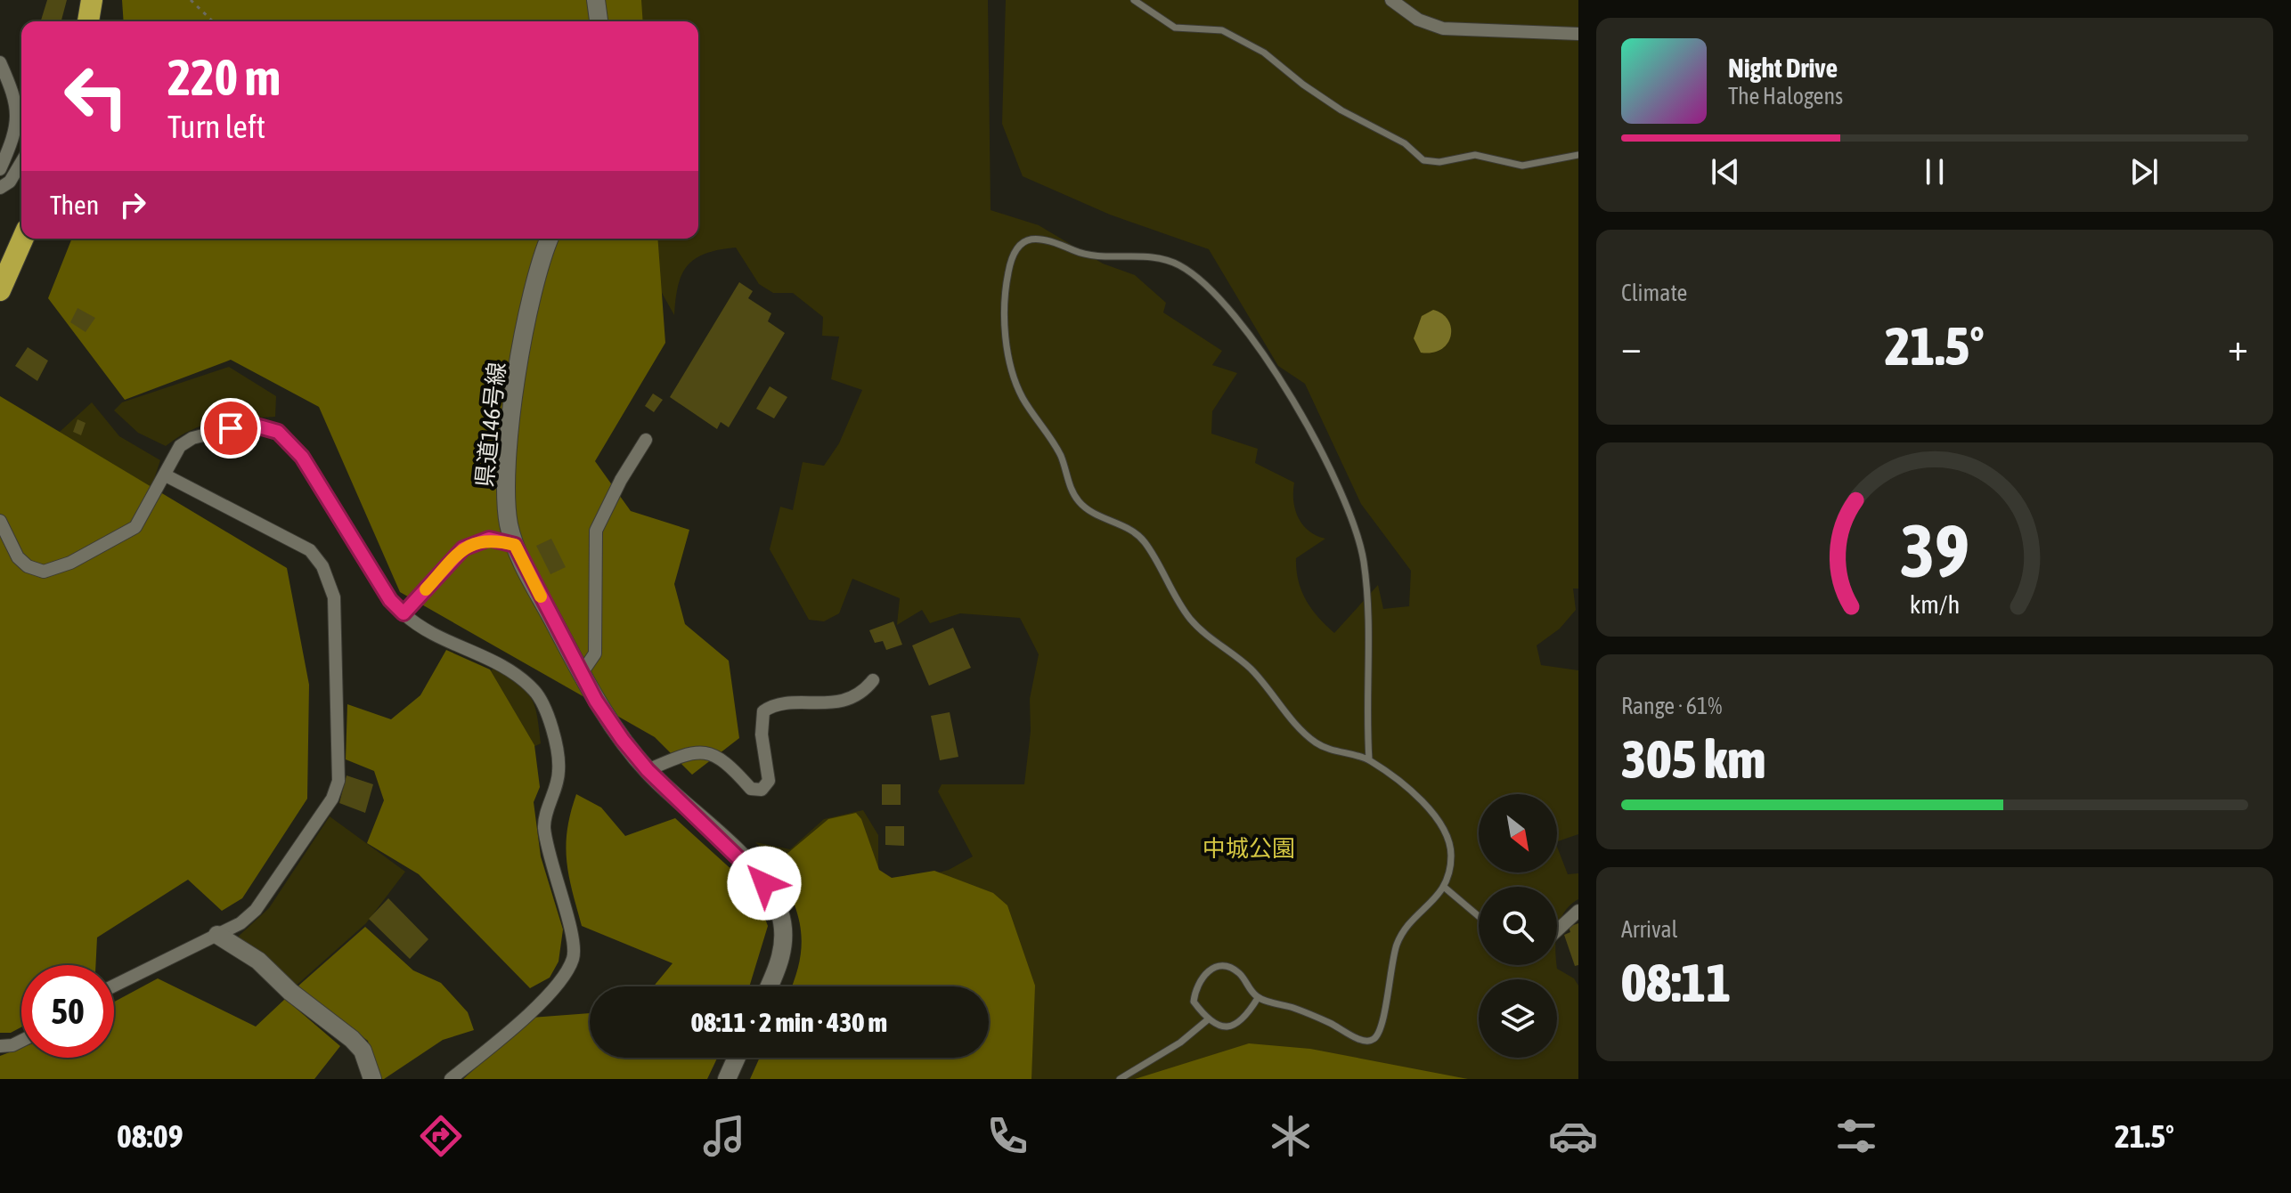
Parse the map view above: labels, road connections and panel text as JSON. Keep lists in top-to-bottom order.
{
  "streets": {
    "main road": ["県道146号線"]
  },
  "parks": ["中城公園"],
  "north": "bottom right",
  "page": {
    "turn": ["220 m", "Turn left"],
    "song": ["Night Drive", "The Halogens"],
    "then": "Then",
    "tile": [
      "Climate",
      ["Range · 61%", "305 km"],
      ["Arrival", "08:11"]
    ],
    "heat": ["−", "21.5°", "+"],
    "limit": "50",
    "trip": "08:11 · 2 min · 430 m",
    "tabs": ["08:09", "21.5°"],
    "gauge": ["39", "km/h"]
  }
}
